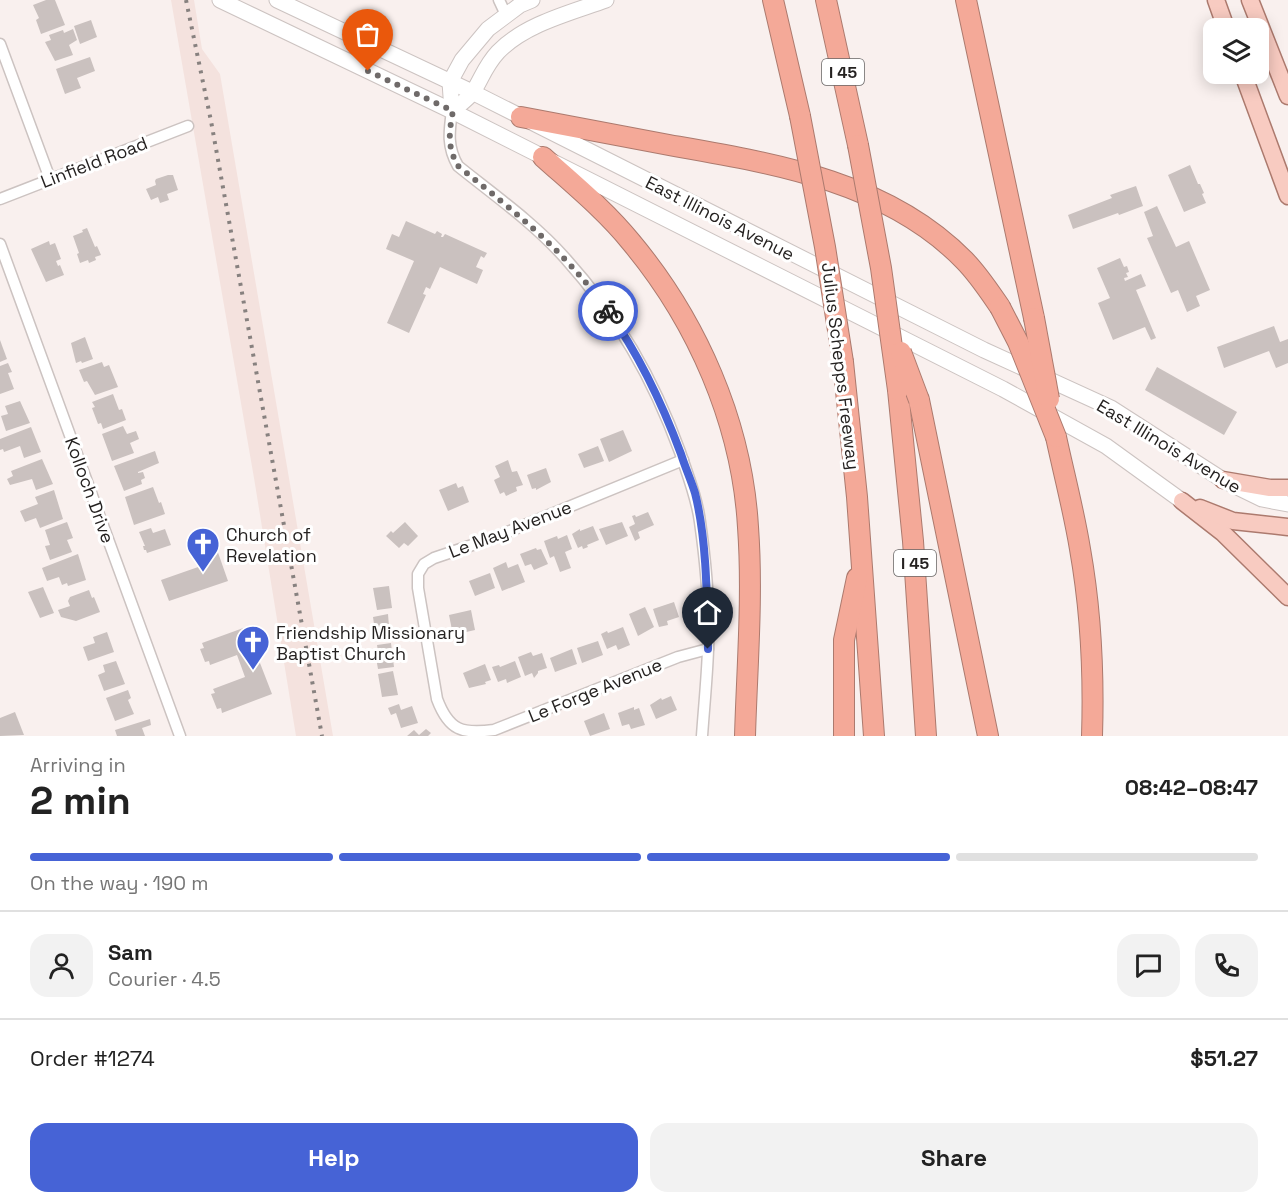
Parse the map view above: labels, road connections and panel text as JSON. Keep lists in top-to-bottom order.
{
  "streets": {
    "highway": ["I 45", "Julius Schepps Freeway"],
    "main road": ["East Illinois Avenue"],
    "street": [
      "Linfield Road",
      "Kolloch Drive",
      "Le May Avenue",
      "Le Forge Avenue"
    ]
  },
  "crossings": [
    ["Le May Avenue", "Le Forge Avenue"]
  ],
  "places": {
    "church": ["Church of Revelation", "Friendship Missionary Baptist Church"]
  },
  "page": {
    "heading": ["2 min", "Arriving in", "08:42–08:47"],
    "panel": [
      "Sam",
      "Courier · 4.5",
      "Order #1274",
      "$51.27"
    ],
    "bar": "On the way · 190 m",
    "buttons": ["Help", "Share"]
  }
}
